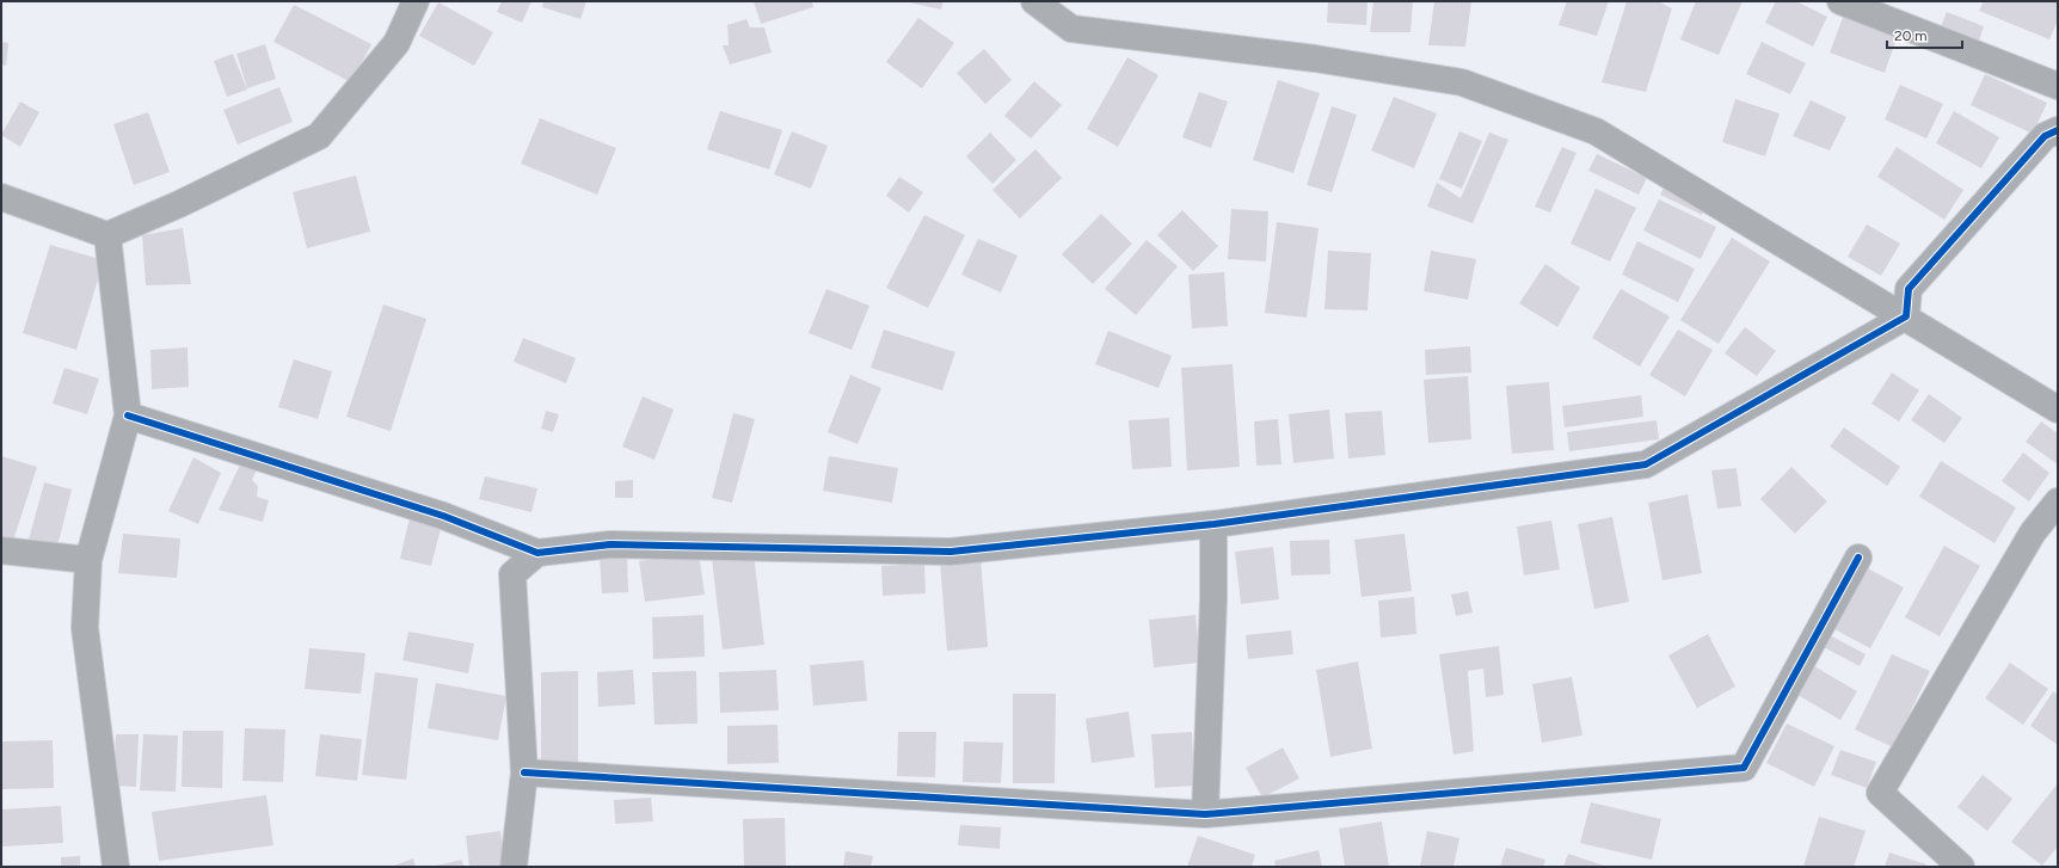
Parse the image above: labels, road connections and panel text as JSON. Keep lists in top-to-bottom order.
{
  "scale_bar": "20 m"
}
